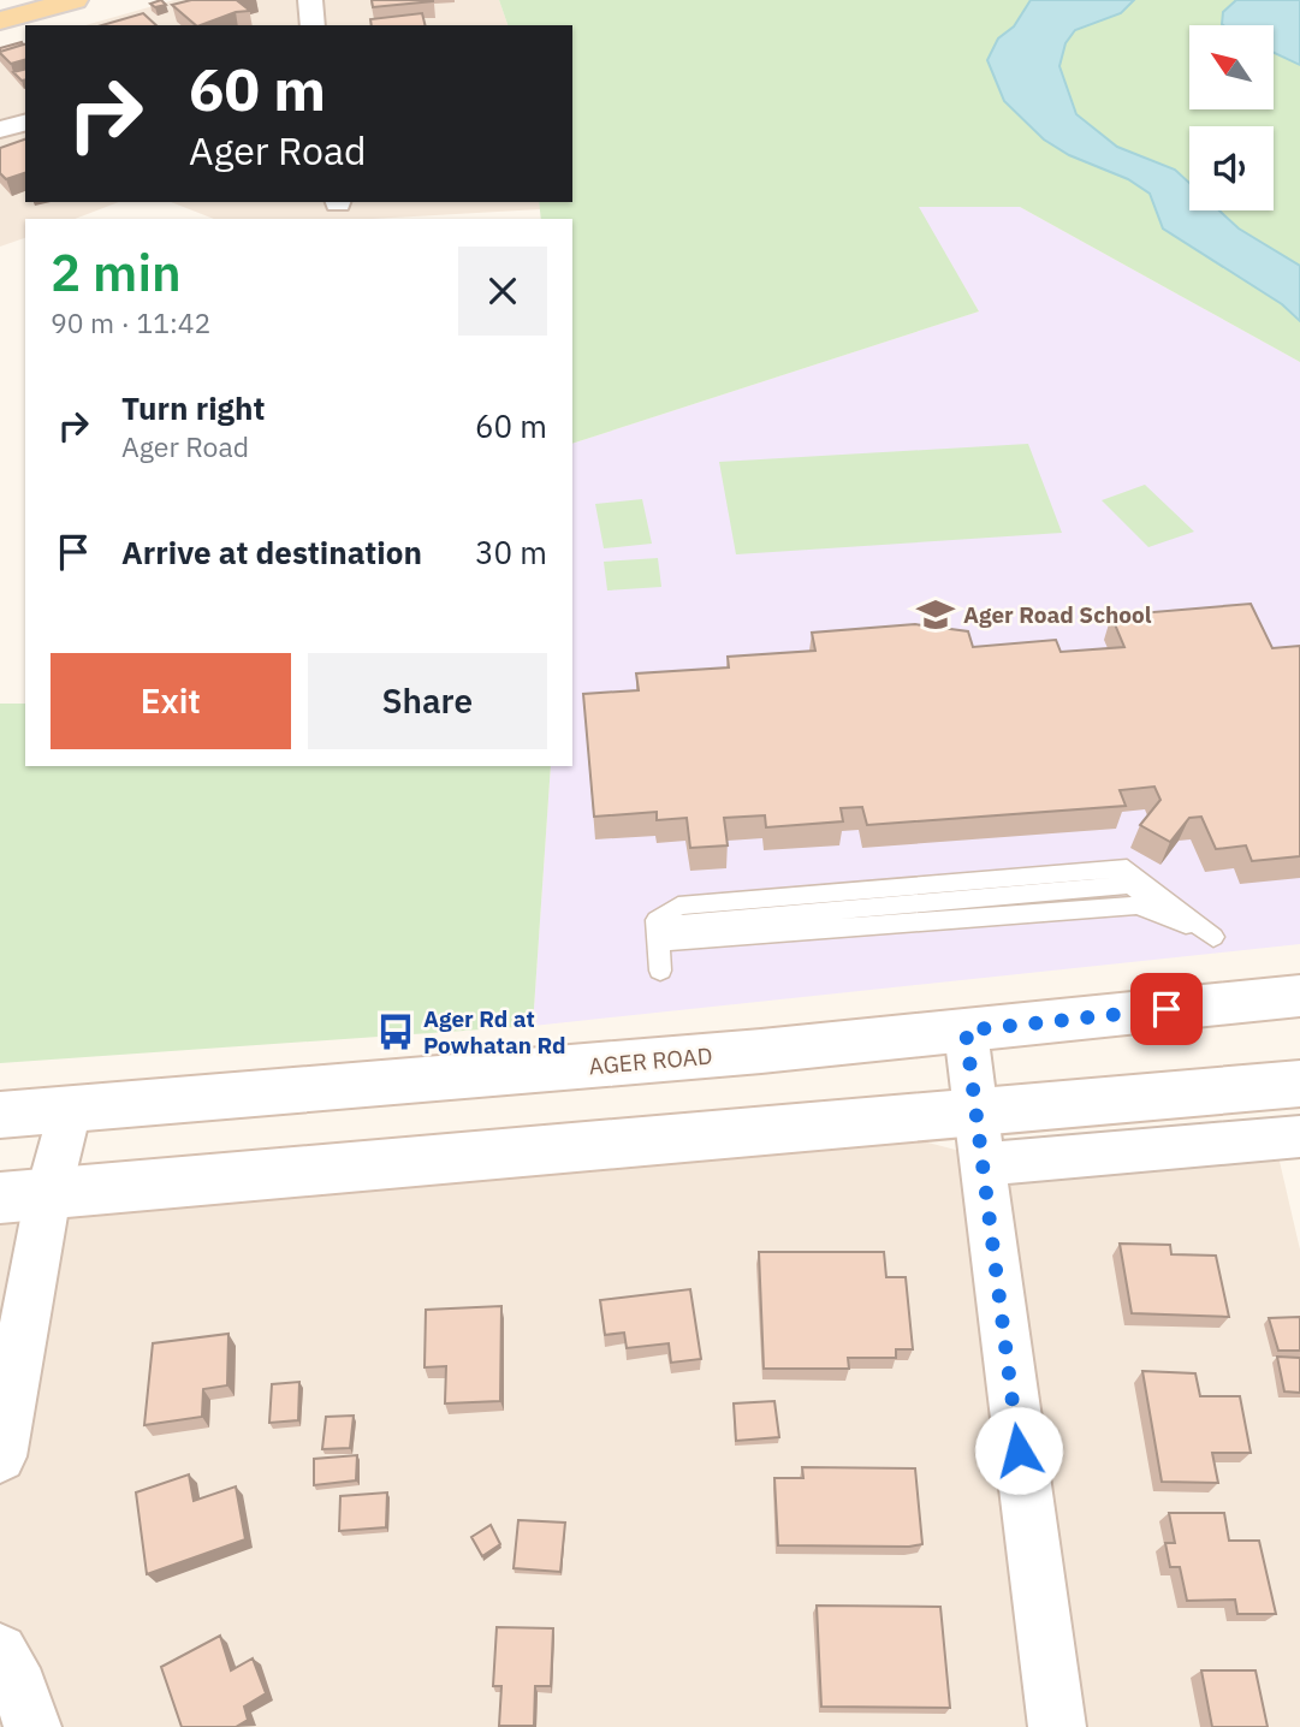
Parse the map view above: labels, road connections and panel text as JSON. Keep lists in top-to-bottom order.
{
  "streets": {
    "main road": ["AGER ROAD"]
  },
  "places": {
    "school or university": ["Ager Road School"],
    "bus stop": ["Ager Rd at Powhatan Rd"]
  },
  "north": "top left",
  "page": {
    "turn": ["60 m", "Ager Road"],
    "heading": ["2 min", "90 m · 11:42"],
    "list": [
      {
        "name": "Turn right",
        "note": "Ager Road",
        "value": "60 m"
      },
      {
        "name": "Arrive at destination",
        "value": "30 m"
      }
    ],
    "buttons": ["Exit", "Share"]
  }
}
